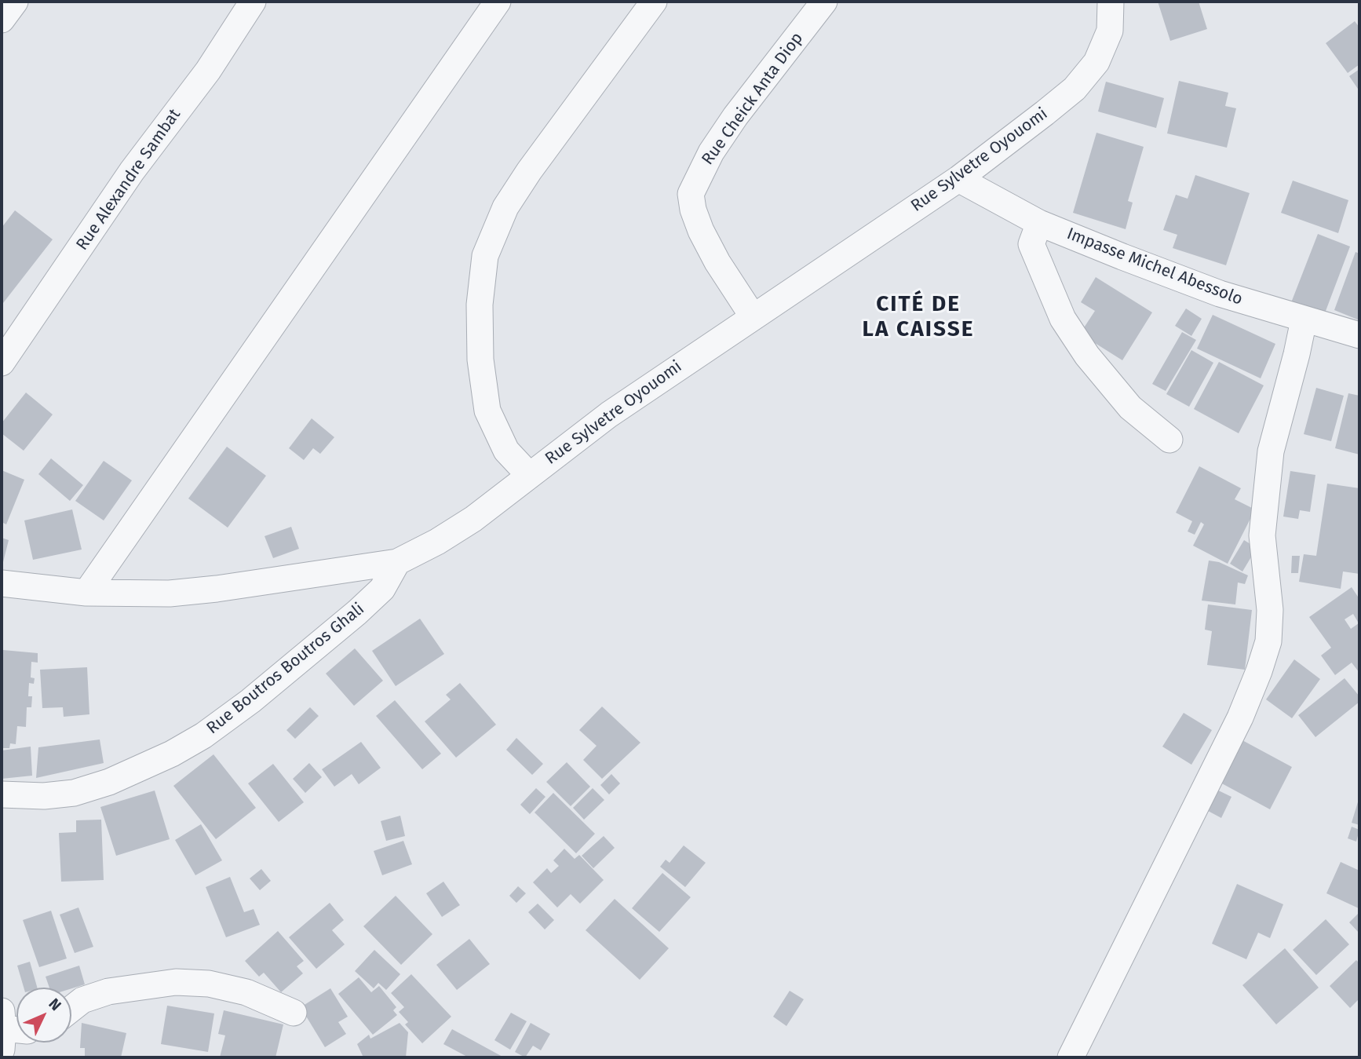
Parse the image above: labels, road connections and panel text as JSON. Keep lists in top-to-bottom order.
{
  "streets": {
    "street": [
      "Rue Cheick Anta Diop",
      "Rue Sylvetre Oyouomi",
      "Rue Alexandre Sambat",
      "Impasse Michel Abessolo",
      "Rue Boutros Boutros Ghali"
    ]
  },
  "crossings": [
    ["Rue Cheick Anta Diop", "Rue Sylvetre Oyouomi"],
    ["Rue Sylvetre Oyouomi", "Impasse Michel Abessolo"],
    ["Rue Sylvetre Oyouomi", "Rue Boutros Boutros Ghali"]
  ],
  "districts": ["CITÉ DE LA CAISSE"],
  "north": "top right"
}
